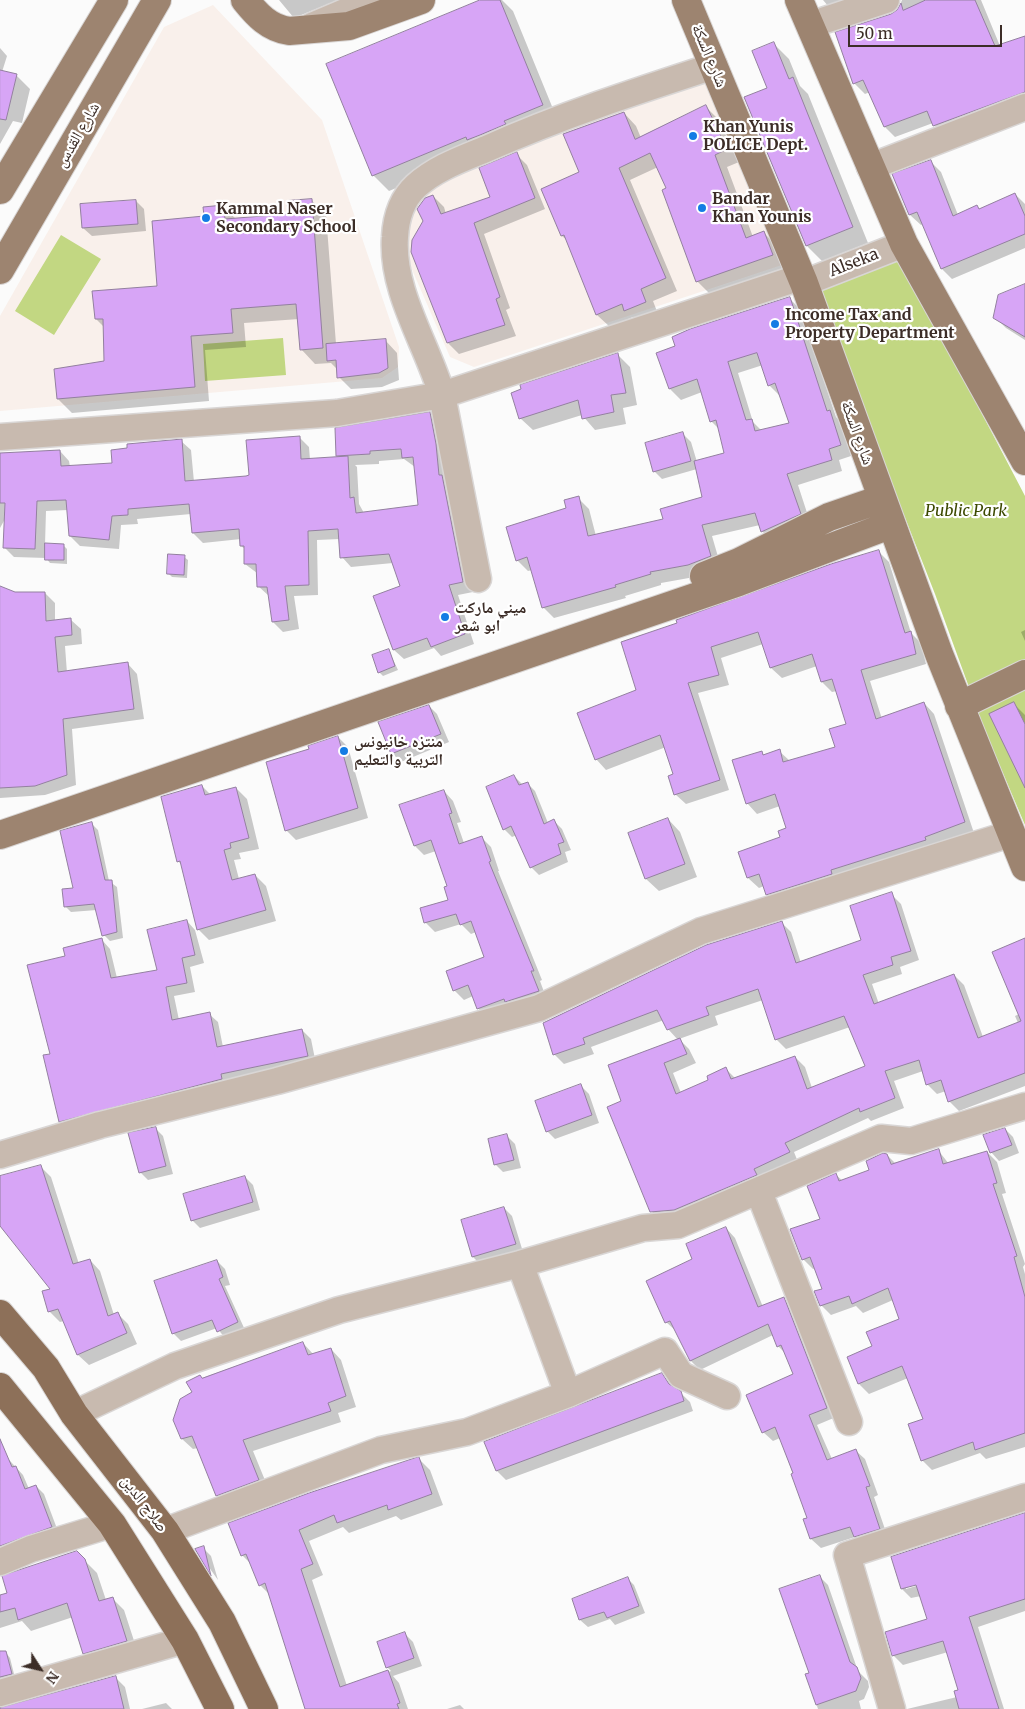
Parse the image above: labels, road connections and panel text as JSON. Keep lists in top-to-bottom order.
{
  "streets": {
    "highway": ["صلاح الدين"],
    "main road": ["شارع السكة", "شارع القدس"],
    "street": ["Alseka"]
  },
  "crossings": [
    ["شارع السكة", "Alseka"]
  ],
  "parks": ["Public Park"],
  "places": [
    "Khan Yunis POLICE Dept.",
    "Bandar Khan Younis",
    "Kammal Naser Secondary School",
    "Income Tax and Property Department",
    "ميني ماركت ابو شعر",
    "منتزه خانيونس التربية والتعليم"
  ],
  "scale_bar": "50 m",
  "north": "bottom right"
}
